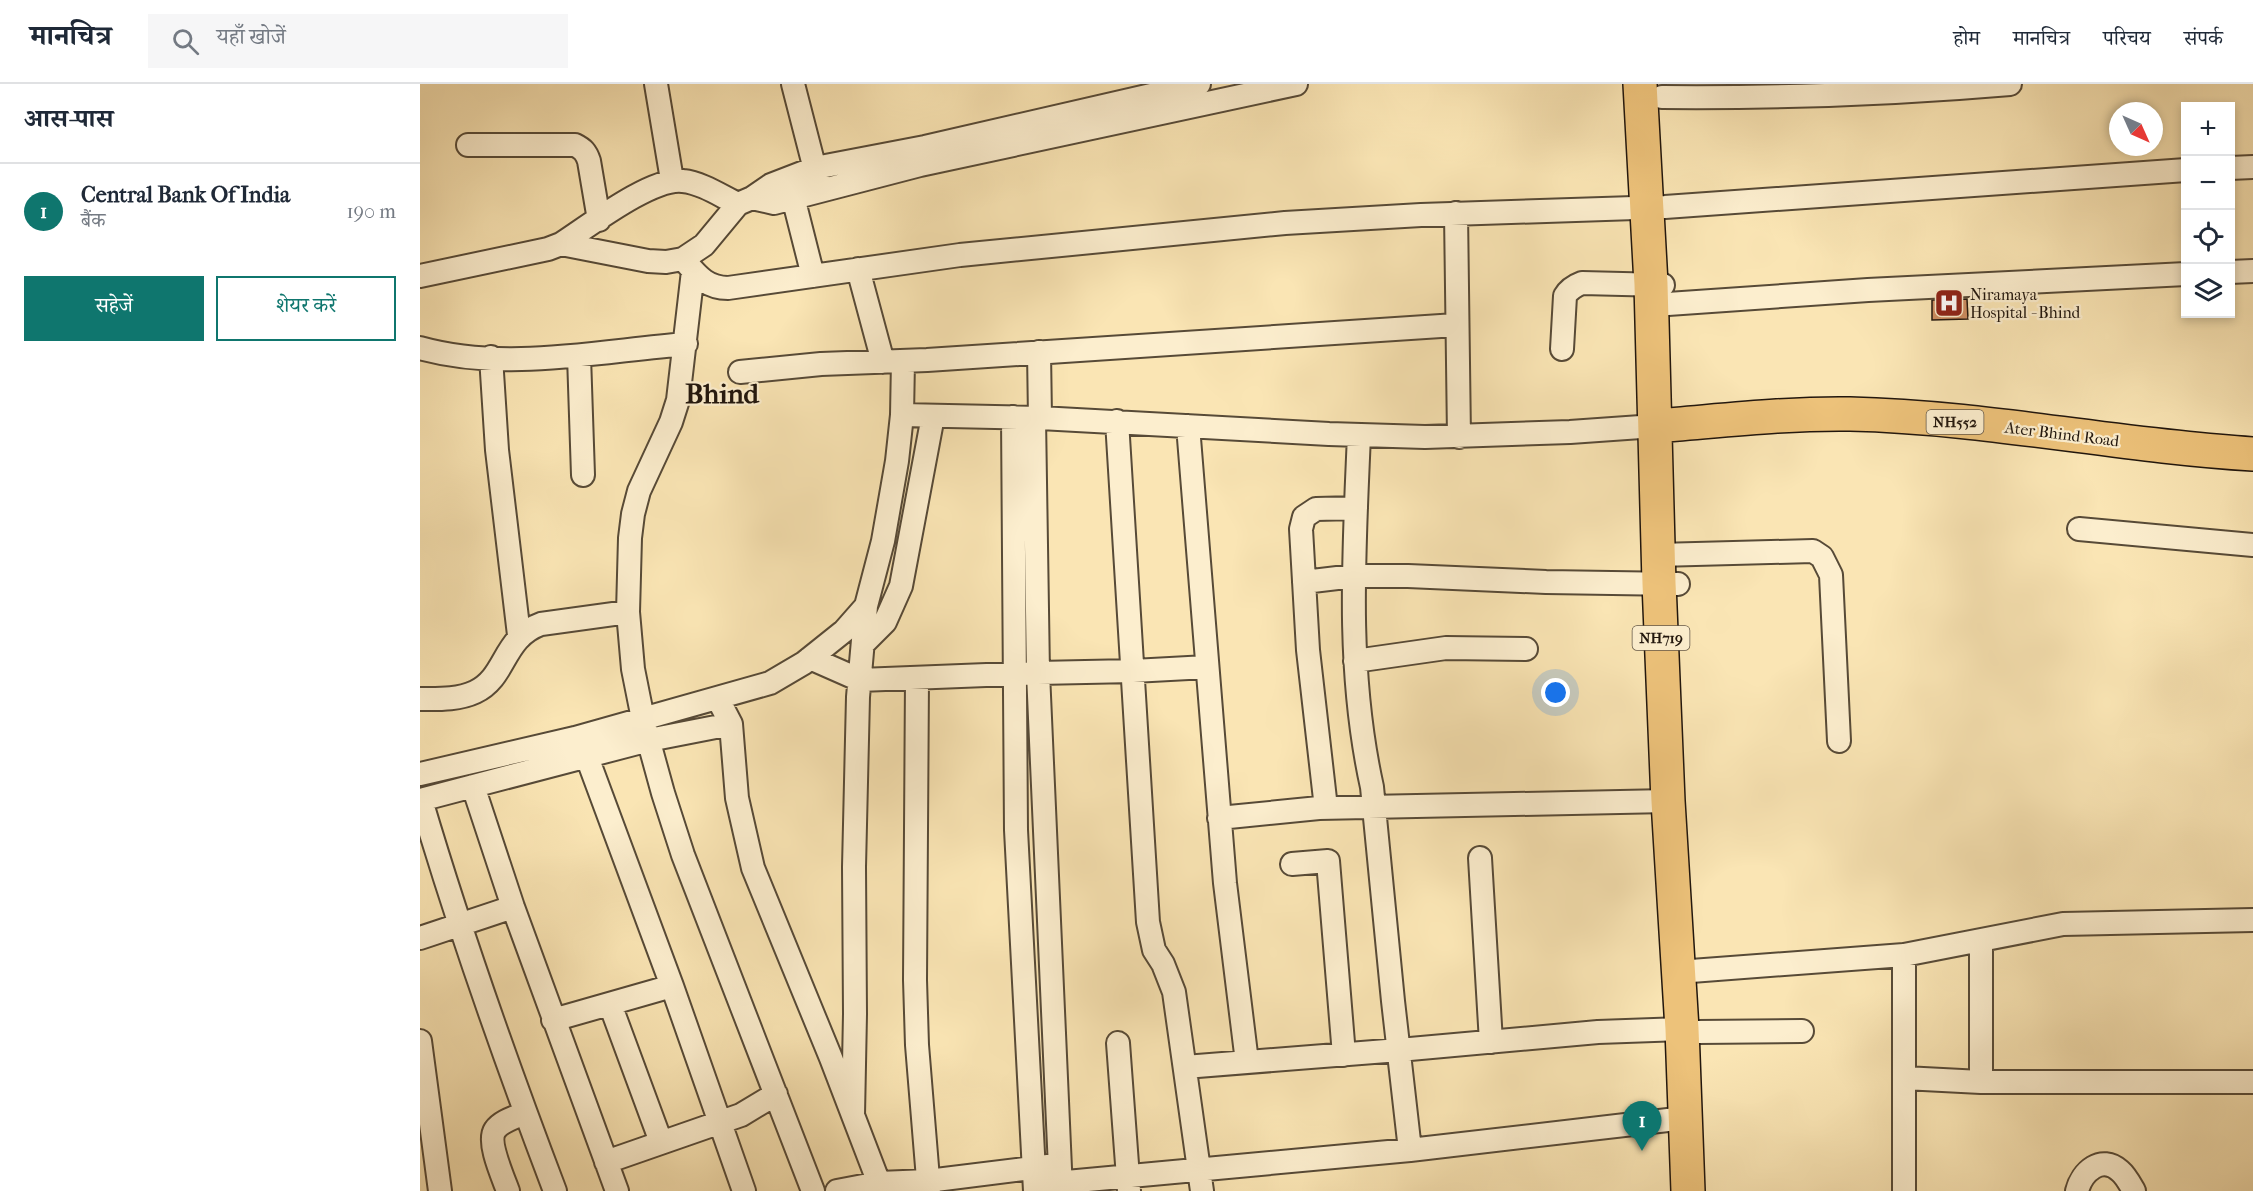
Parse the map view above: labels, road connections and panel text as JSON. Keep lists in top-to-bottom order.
{
  "streets": {
    "highway": ["NH552", "Ater Bhind Road", "NH719"]
  },
  "crossings": [
    ["Ater Bhind Road", "NH719"]
  ],
  "districts": ["Bhind"],
  "places": {
    "hospital": ["Niramaya Hospital - Bhind"]
  },
  "north": "bottom right",
  "page": {
    "header": "मानचित्र",
    "search": "यहाँ खोजें",
    "nav": [
      "होम",
      "मानचित्र",
      "परिचय",
      "संपर्क"
    ],
    "heading": "आस-पास",
    "map_buttons": ["+", "−"],
    "list": [
      {
        "mark": "1",
        "name": "Central Bank Of India",
        "note": "बैंक",
        "value": "190 m"
      }
    ],
    "buttons": ["सहेजें", "शेयर करें"],
    "pins": "1"
  }
}
